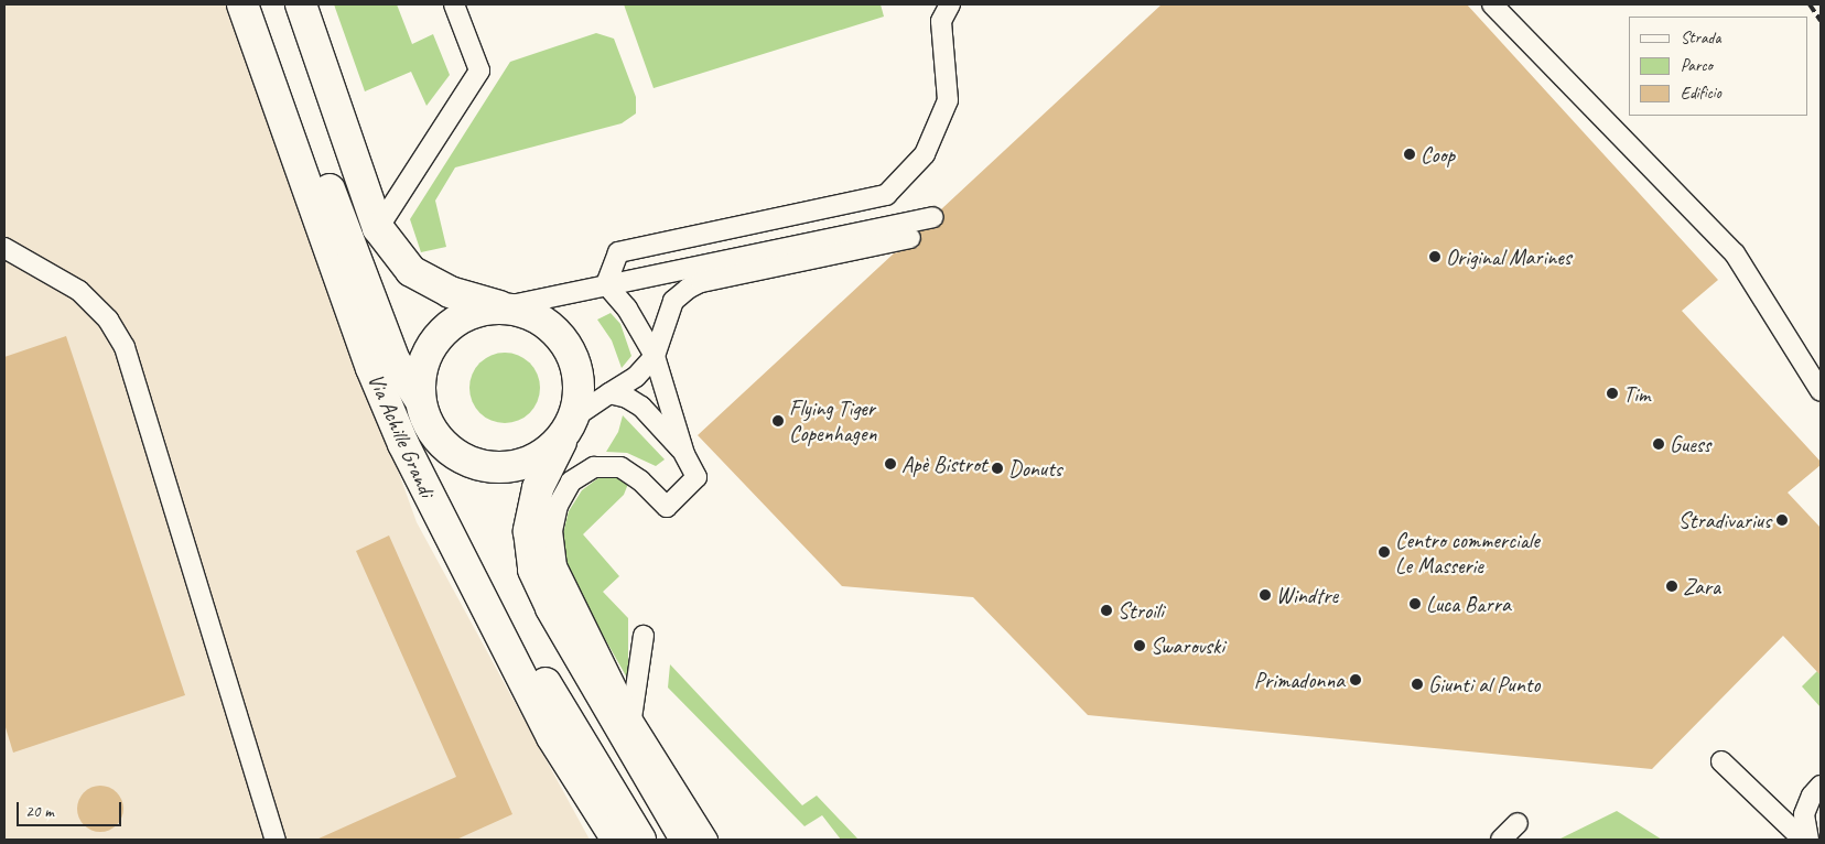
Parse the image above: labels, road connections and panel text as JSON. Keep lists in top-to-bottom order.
{
  "streets": {
    "main road": ["Via Achille Grandi"]
  },
  "places": [
    "Coop",
    "Original Marines",
    "Tim",
    "Flying Tiger Copenhagen",
    "Guess",
    "Apè Bistrot",
    "Donuts",
    "Stradivarius",
    "Centro commerciale Le Masserie",
    "Zara",
    "Windtre",
    "Luca Barra",
    "Stroili",
    "Swarovski",
    "Primadonna",
    "Giunti al Punto"
  ],
  "legend": ["Strada", "Parco", "Edificio"],
  "scale_bar": "20 m"
}
